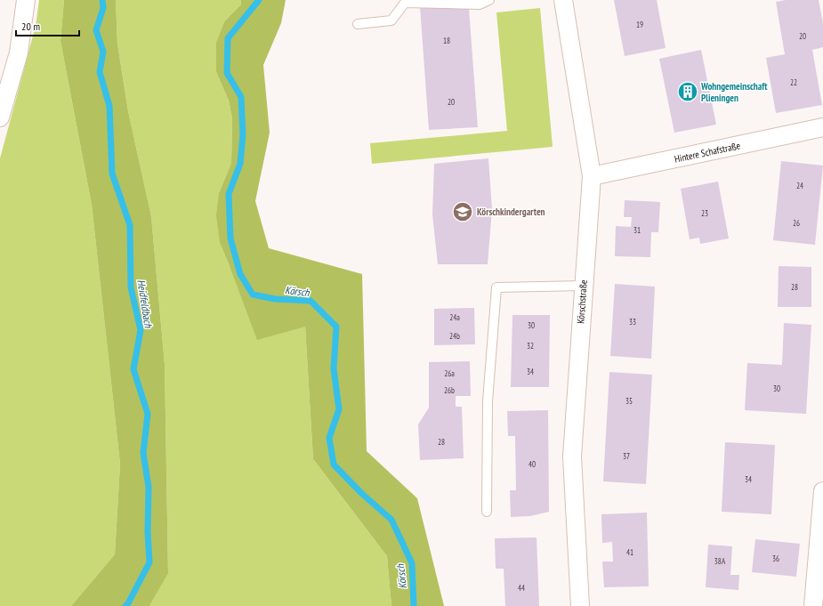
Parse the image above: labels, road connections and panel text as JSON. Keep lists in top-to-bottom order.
{
  "streets": {
    "street": ["Hintere Schafstraße", "Körschstraße"]
  },
  "crossings": [
    ["Hintere Schafstraße", "Körschstraße"]
  ],
  "water": ["Körsch", "Heidfeldbach"],
  "places": {
    "building": ["Wohngemeinschaft Plieningen"],
    "school or university": ["Körschkindergarten"]
  },
  "house_numbers": [
    "19",
    "20",
    "18",
    "22",
    "20",
    "24",
    "23",
    "26",
    "31",
    "28",
    "24a",
    "33",
    "30",
    "24b",
    "32",
    "34",
    "26a",
    "30",
    "26b",
    "35",
    "28",
    "37",
    "40",
    "34",
    "41",
    "36",
    "38A",
    "44"
  ],
  "scale_bar": "20 m"
}
